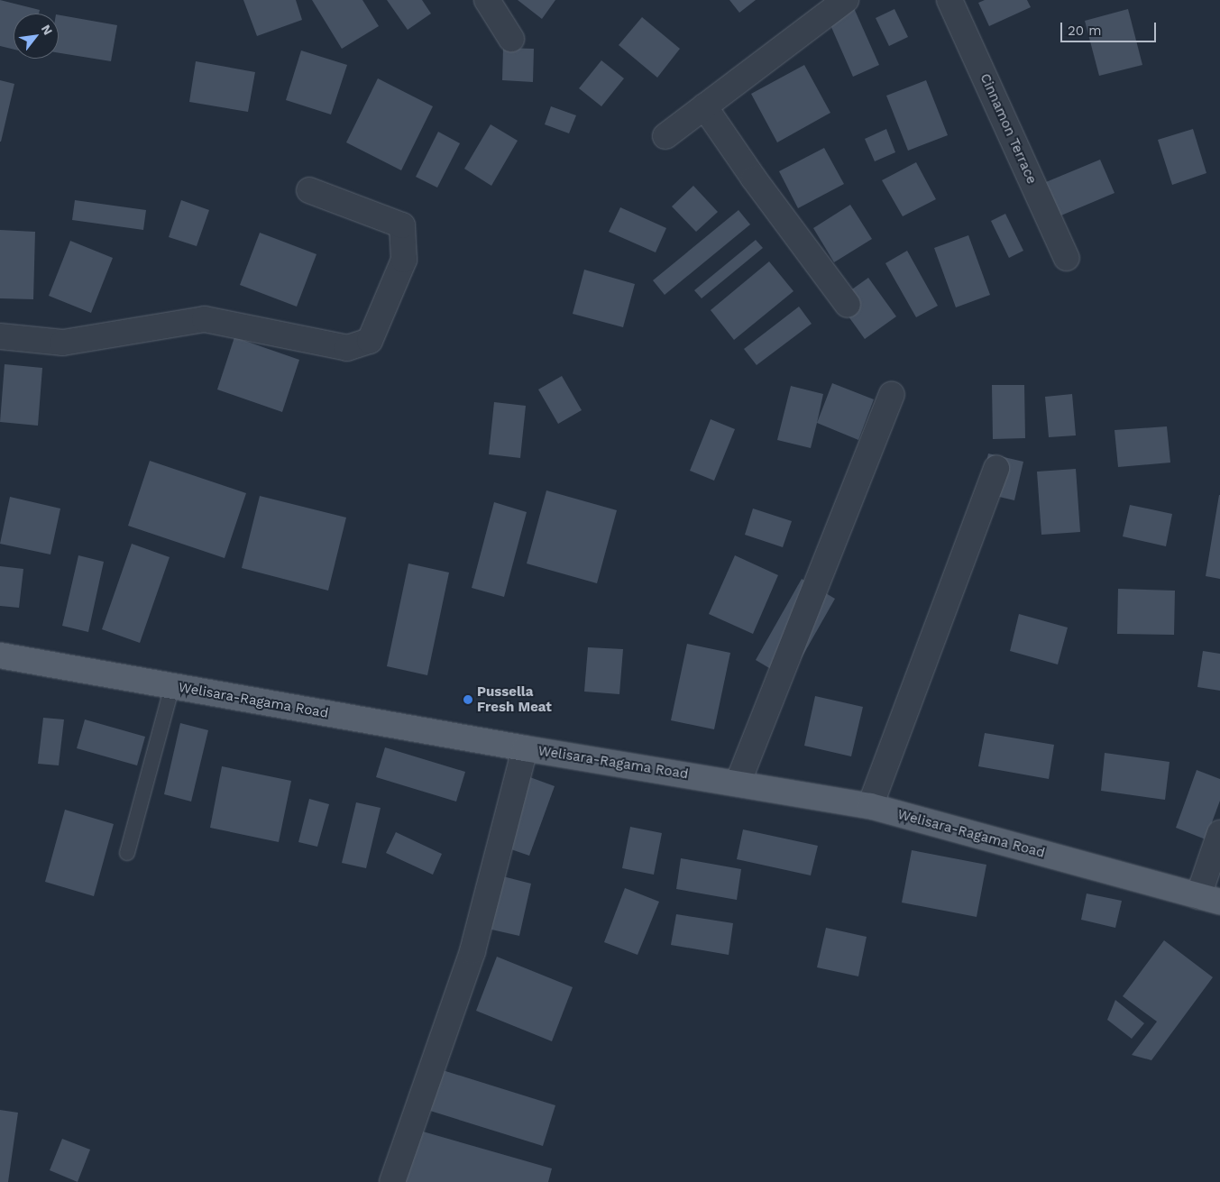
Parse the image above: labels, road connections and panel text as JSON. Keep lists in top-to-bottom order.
{
  "streets": {
    "main road": ["Welisara-Ragama Road"],
    "street": ["Cinnamon Terrace"]
  },
  "places": ["Pussella Fresh Meat"],
  "scale_bar": "20 m",
  "north": "top right"
}
